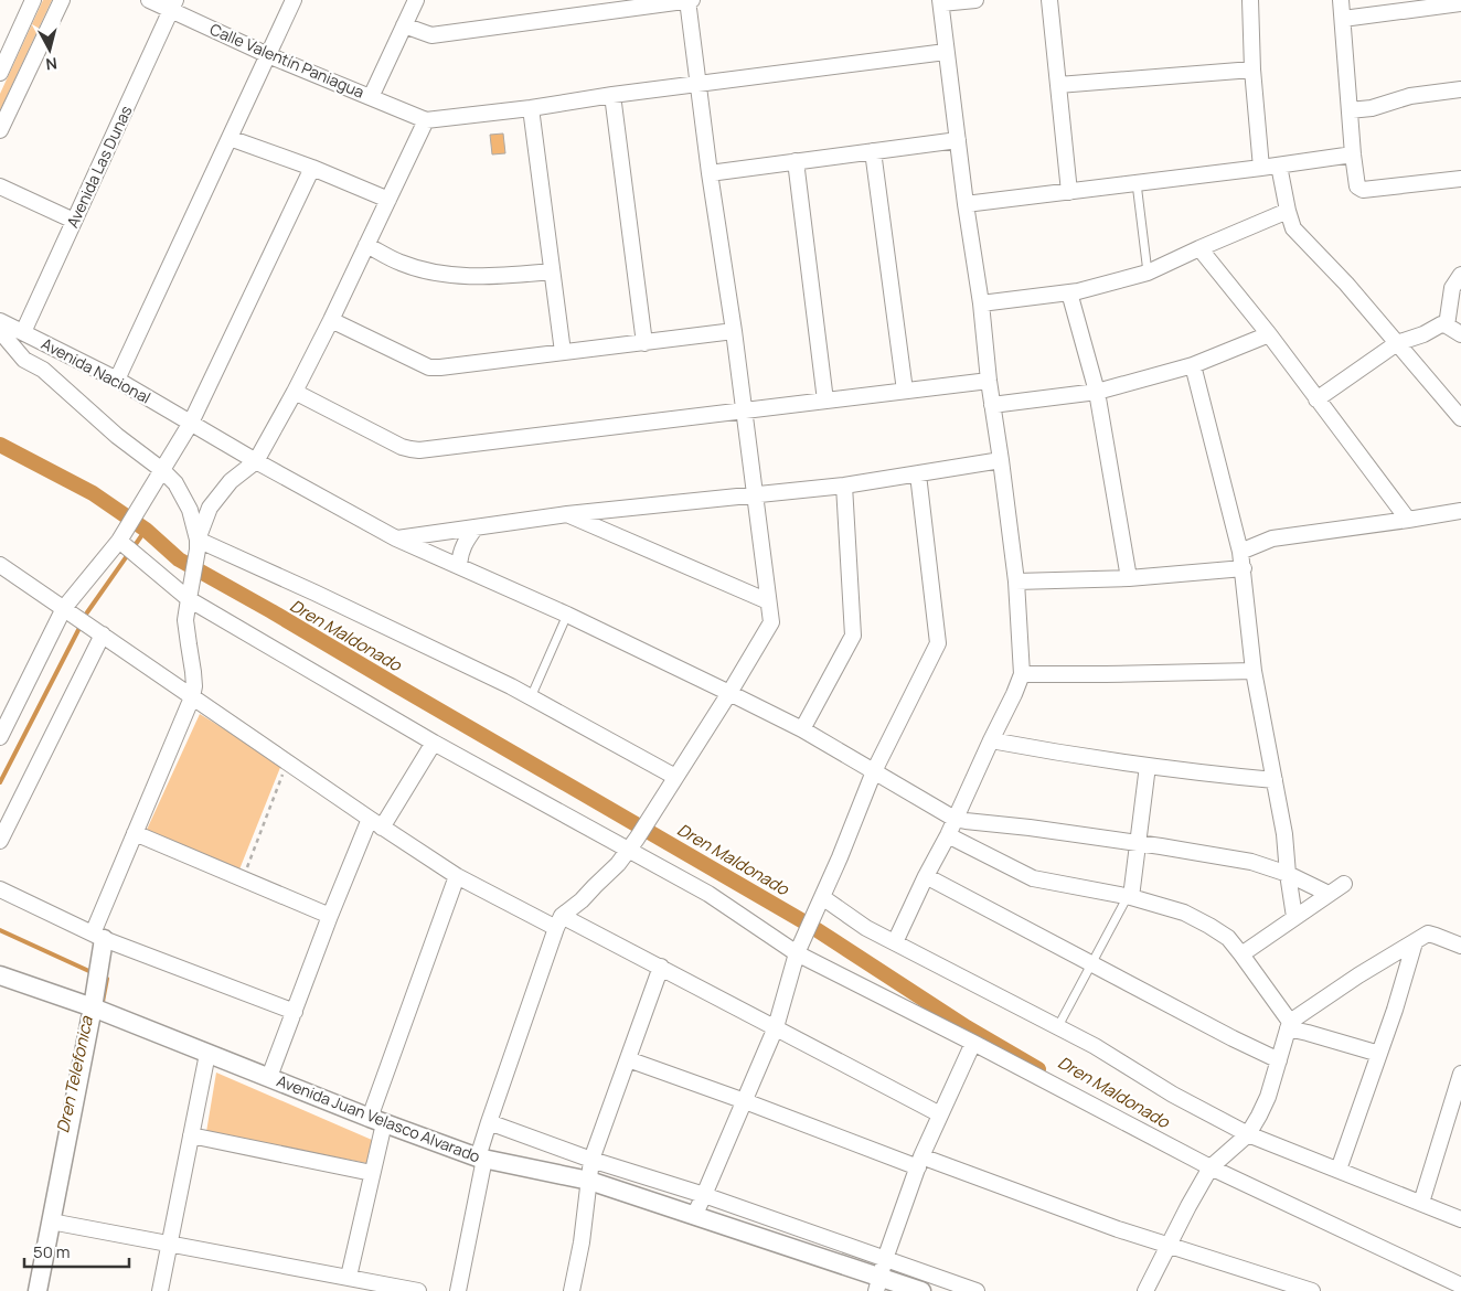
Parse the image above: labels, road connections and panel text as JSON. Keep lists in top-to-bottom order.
{
  "streets": {
    "street": [
      "Calle Valentín Paniagua",
      "Avenida Las Dunas",
      "Avenida Nacional",
      "Avenida Juan Velasco Alvarado"
    ]
  },
  "crossings": [
    ["Calle Valentín Paniagua", "Avenida Las Dunas"],
    ["Avenida Las Dunas", "Avenida Nacional"]
  ],
  "water": ["Dren Maldonado", "Dren Telefonica"],
  "scale_bar": "50 m",
  "north": "bottom"
}
